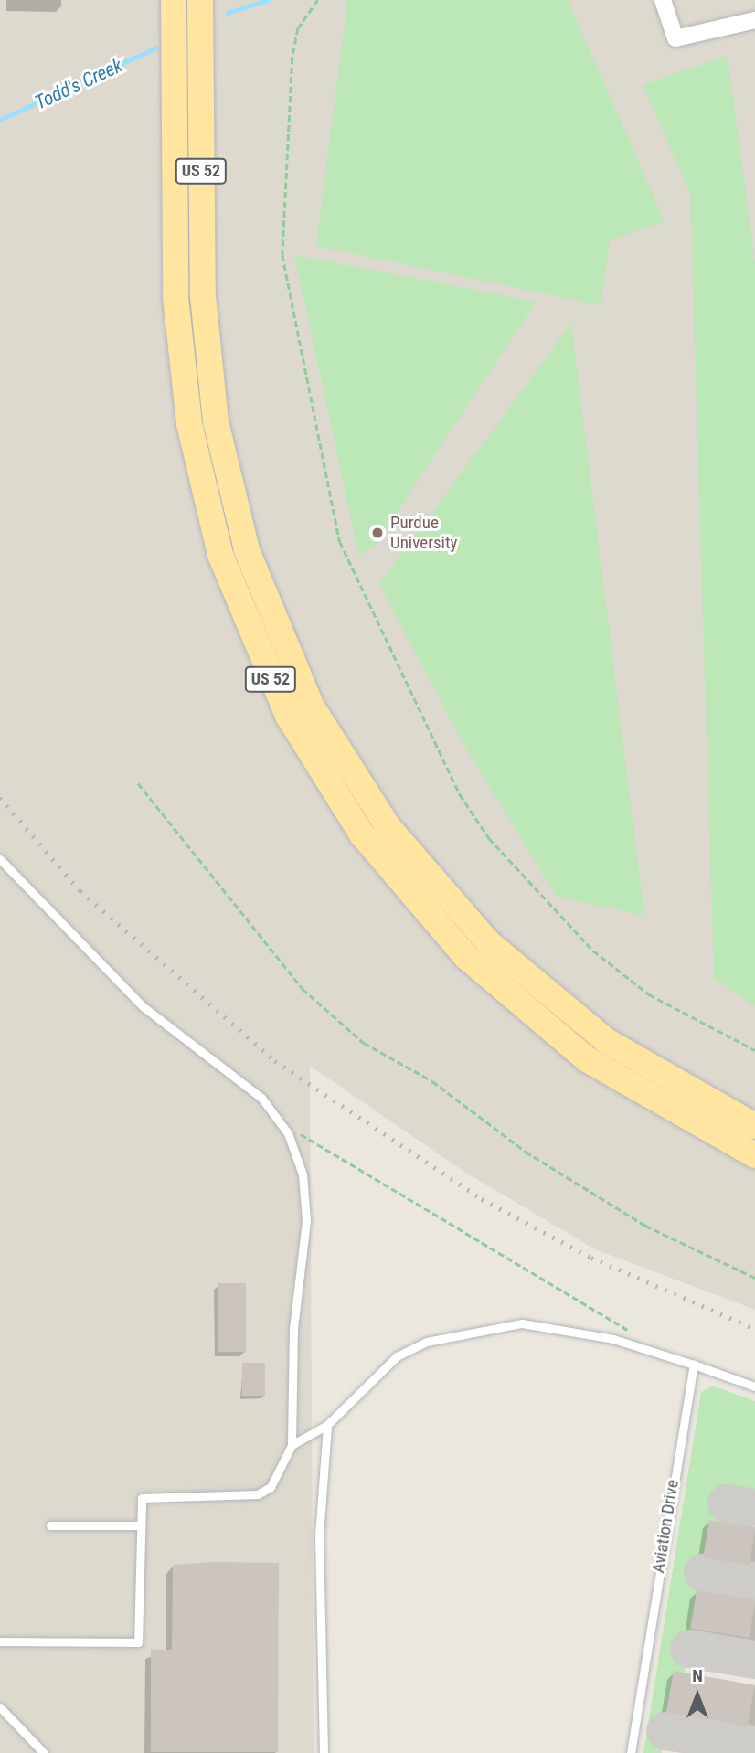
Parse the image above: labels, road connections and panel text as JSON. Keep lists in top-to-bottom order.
{
  "streets": {
    "main road": ["US 52"],
    "lane": ["Aviation Drive"]
  },
  "water": ["Todd's Creek"],
  "places": ["Purdue University"],
  "north": "top"
}
